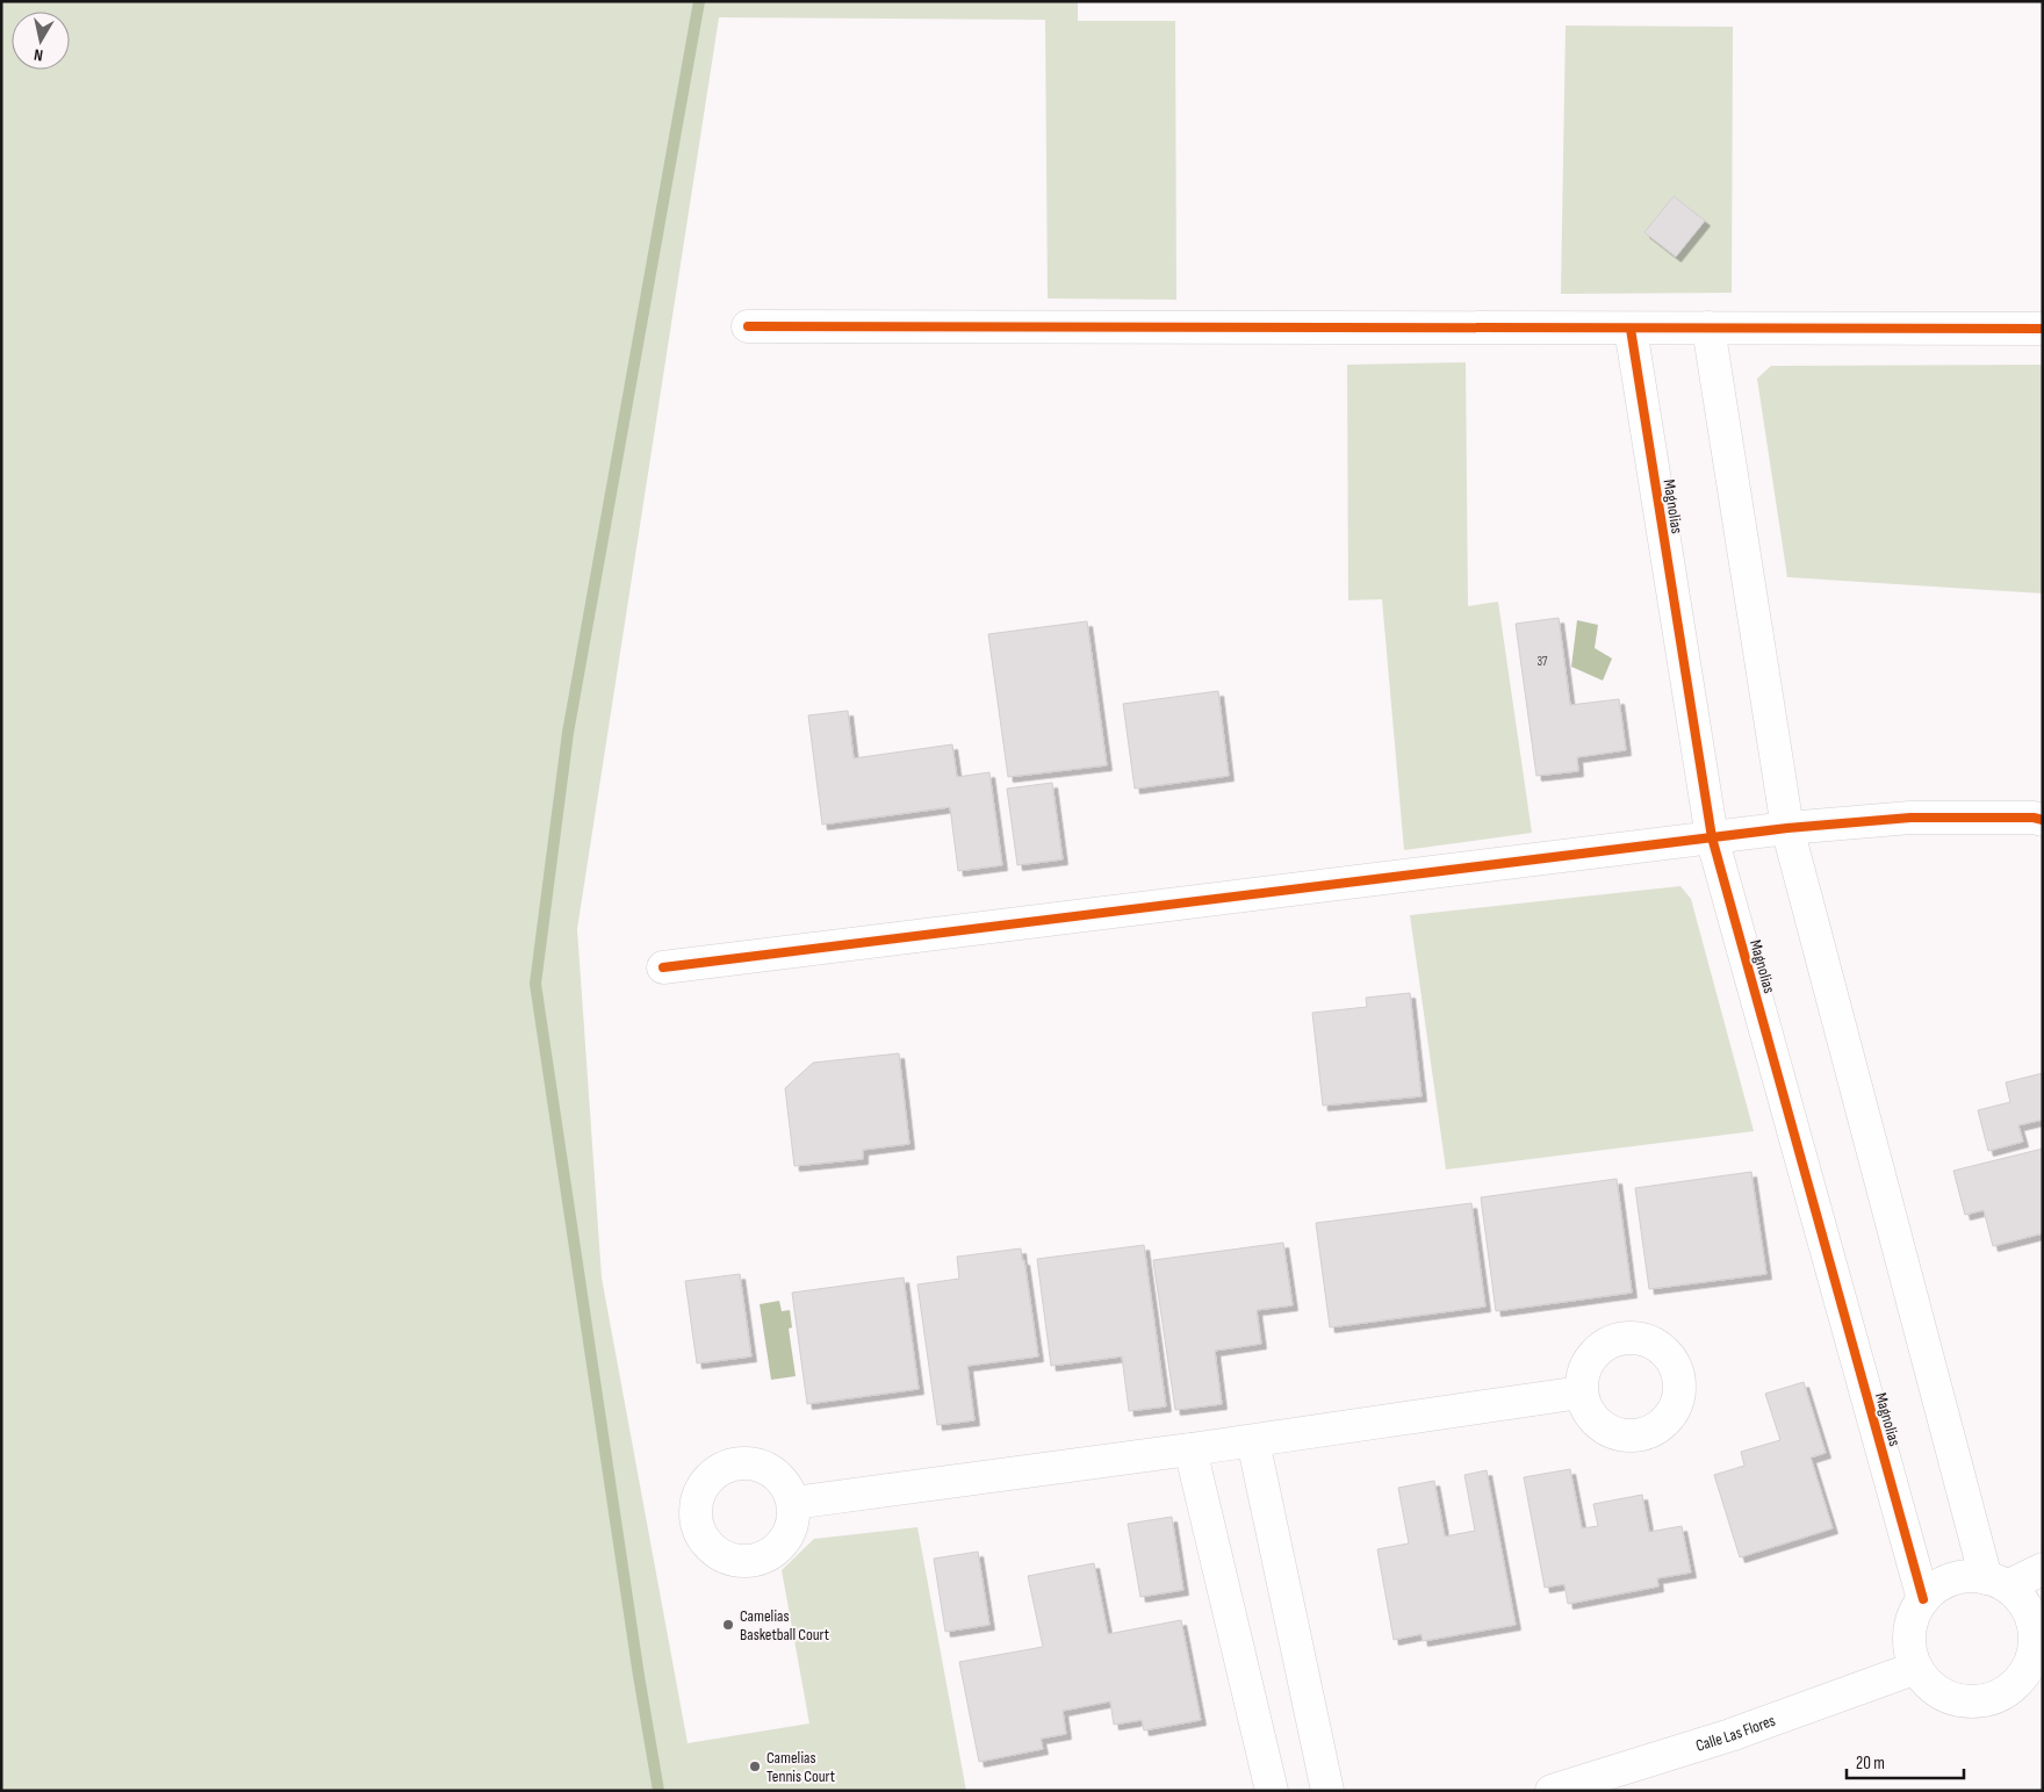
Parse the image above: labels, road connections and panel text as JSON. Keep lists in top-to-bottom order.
{
  "streets": {
    "street": ["Magnolias", "Calle Las Flores"]
  },
  "crossings": [
    ["Magnolias", "Calle Las Flores"]
  ],
  "places": ["Camelias Basketball Court", "Camelias Tennis Court"],
  "house_numbers": ["37"],
  "scale_bar": "20 m",
  "north": "bottom"
}
